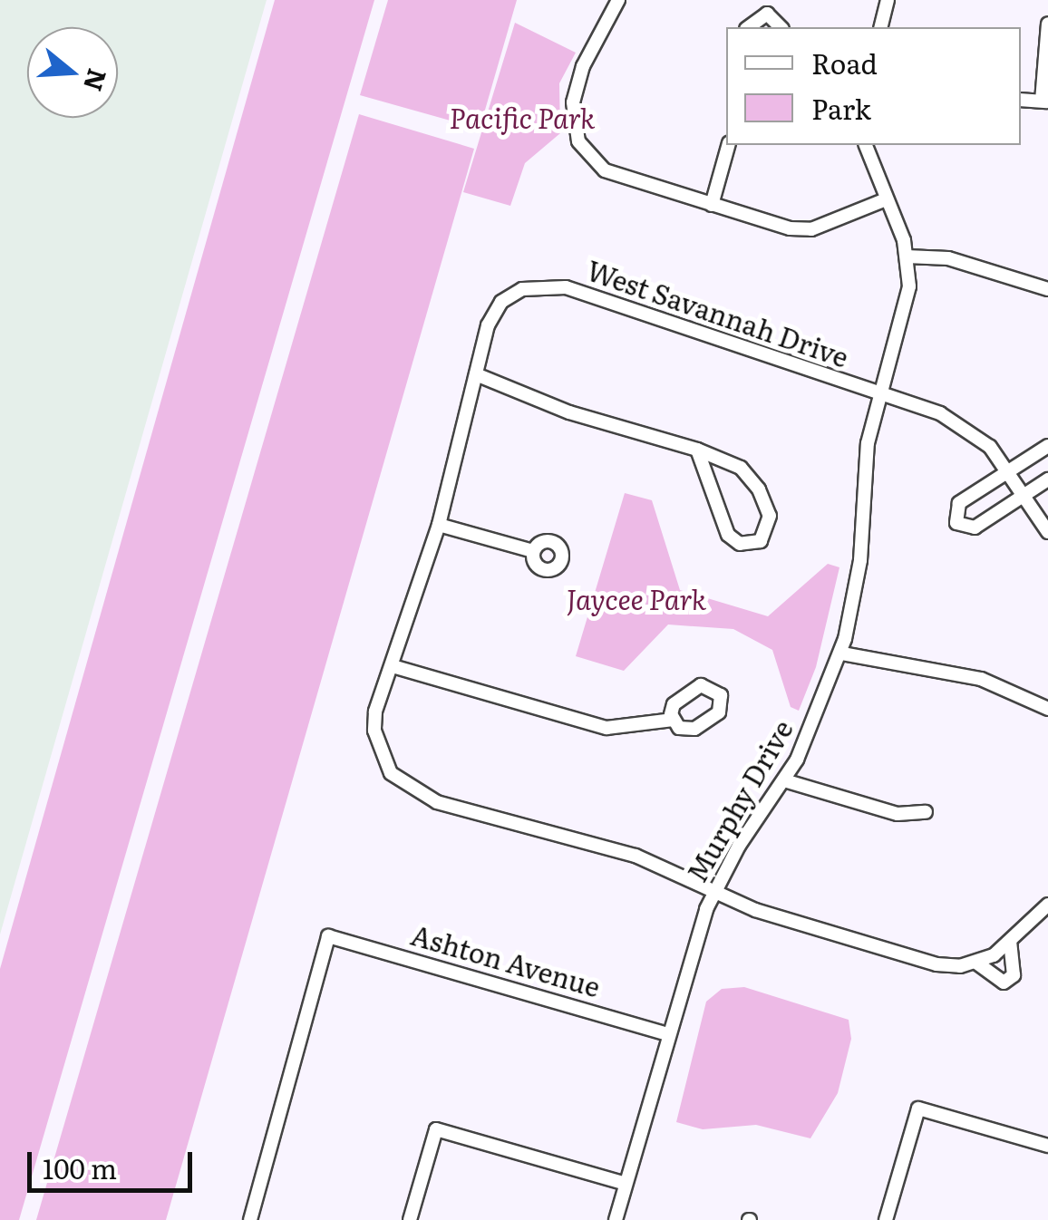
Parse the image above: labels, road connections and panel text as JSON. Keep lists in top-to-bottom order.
{
  "streets": {
    "street": ["West Savannah Drive", "Murphy Drive", "Ashton Avenue"]
  },
  "crossings": [
    ["West Savannah Drive", "Murphy Drive"],
    ["Murphy Drive", "Ashton Avenue"]
  ],
  "parks": ["Pacific Park", "Jaycee Park"],
  "legend": ["Road", "Park"],
  "scale_bar": "100 m",
  "north": "right"
}
